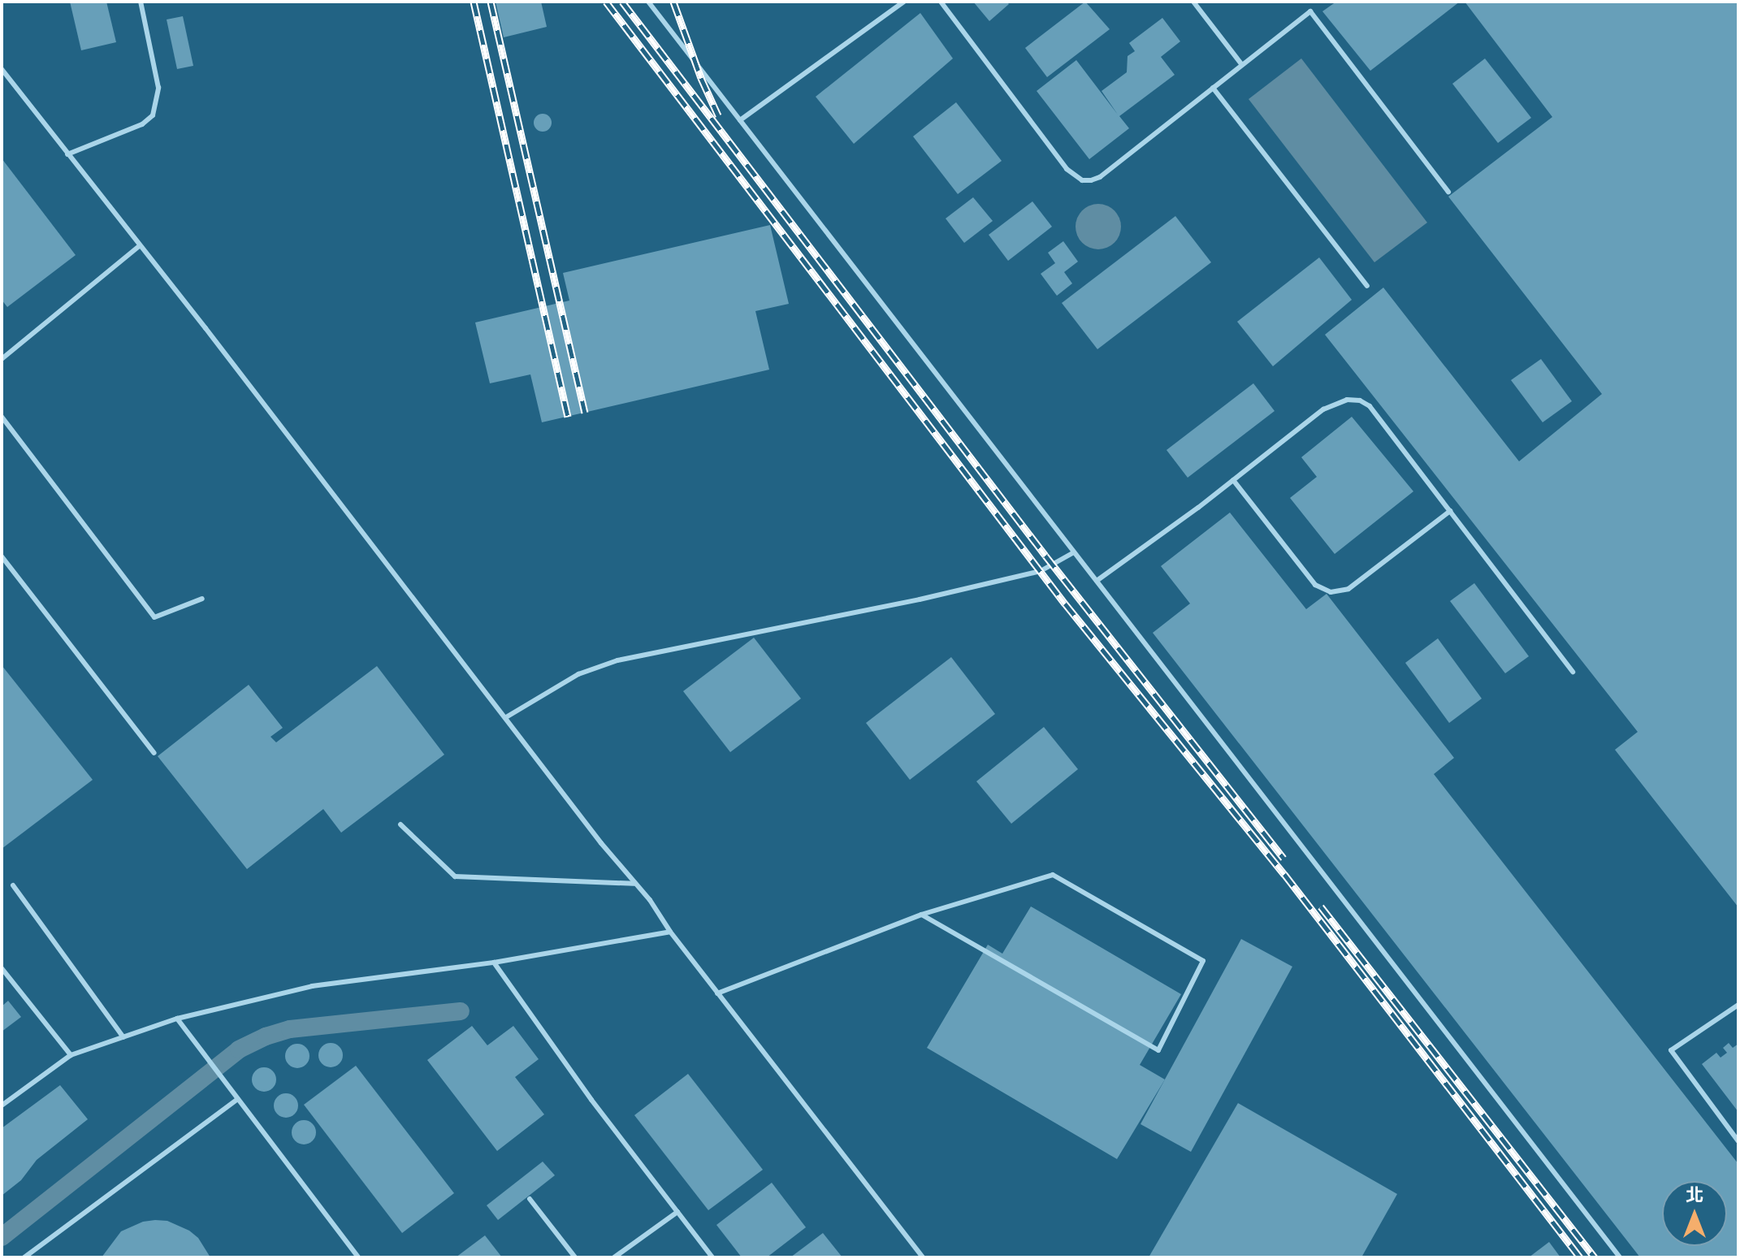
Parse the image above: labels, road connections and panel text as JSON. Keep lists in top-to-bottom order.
{
  "north": "top"
}
